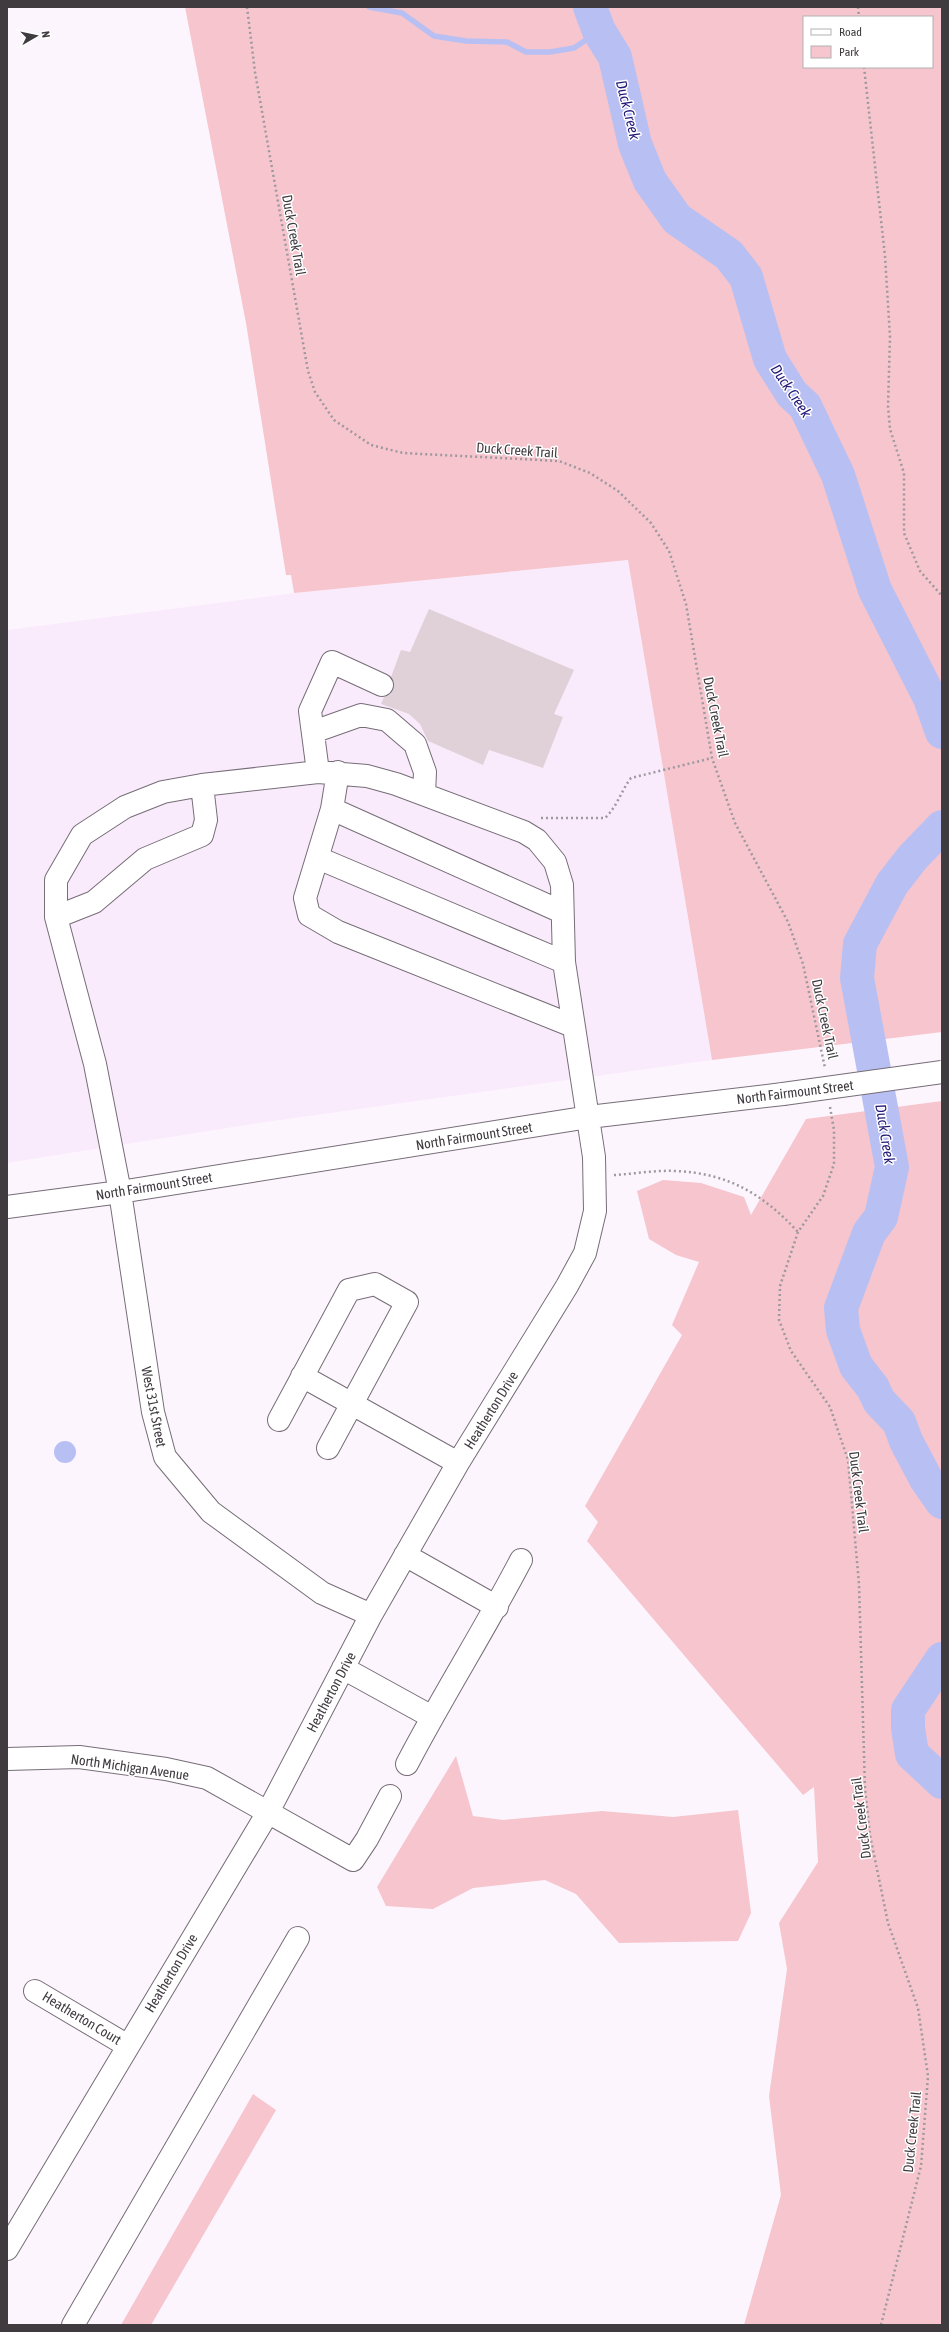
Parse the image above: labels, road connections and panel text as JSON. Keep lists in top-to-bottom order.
{
  "streets": {
    "street": [
      "North Fairmount Street",
      "West 31st Street",
      "Heatherton Drive",
      "North Michigan Avenue",
      "Heatherton Court"
    ],
    "path": ["Duck Creek Trail"]
  },
  "crossings": [
    ["North Fairmount Street", "West 31st Street"],
    ["North Fairmount Street", "Heatherton Drive"],
    ["West 31st Street", "Heatherton Drive"],
    ["Heatherton Drive", "North Michigan Avenue"],
    ["Heatherton Drive", "Heatherton Court"]
  ],
  "water": ["Duck Creek"],
  "legend": ["Road", "Park"],
  "north": "right"
}
